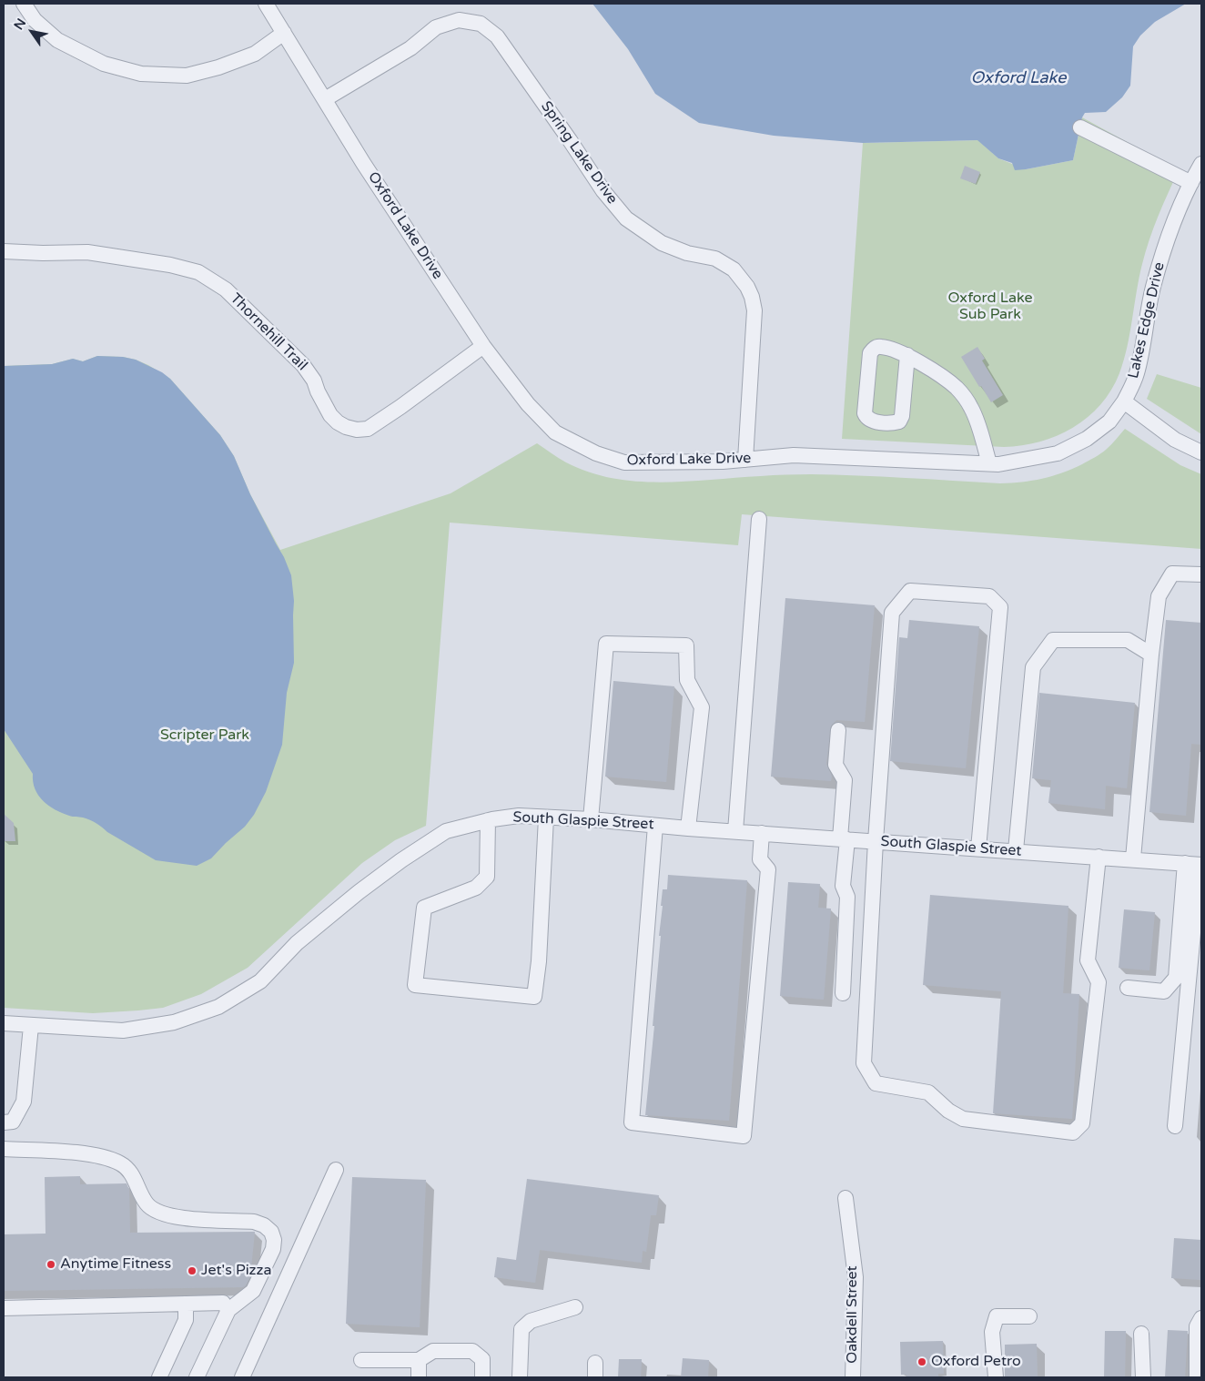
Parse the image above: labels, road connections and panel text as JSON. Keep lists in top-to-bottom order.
{
  "streets": {
    "street": [
      "Spring Lake Drive",
      "Oxford Lake Drive",
      "Lakes Edge Drive",
      "Thornehill Trail",
      "South Glaspie Street",
      "Oakdell Street"
    ]
  },
  "crossings": [
    ["Spring Lake Drive", "Oxford Lake Drive"],
    ["Oxford Lake Drive", "Lakes Edge Drive"],
    ["Oxford Lake Drive", "Thornehill Trail"]
  ],
  "water": ["Oxford Lake"],
  "parks": ["Oxford Lake Sub Park", "Scripter Park"],
  "places": ["Anytime Fitness", "Jet's Pizza", "Oxford Petro"],
  "north": "top left"
}
